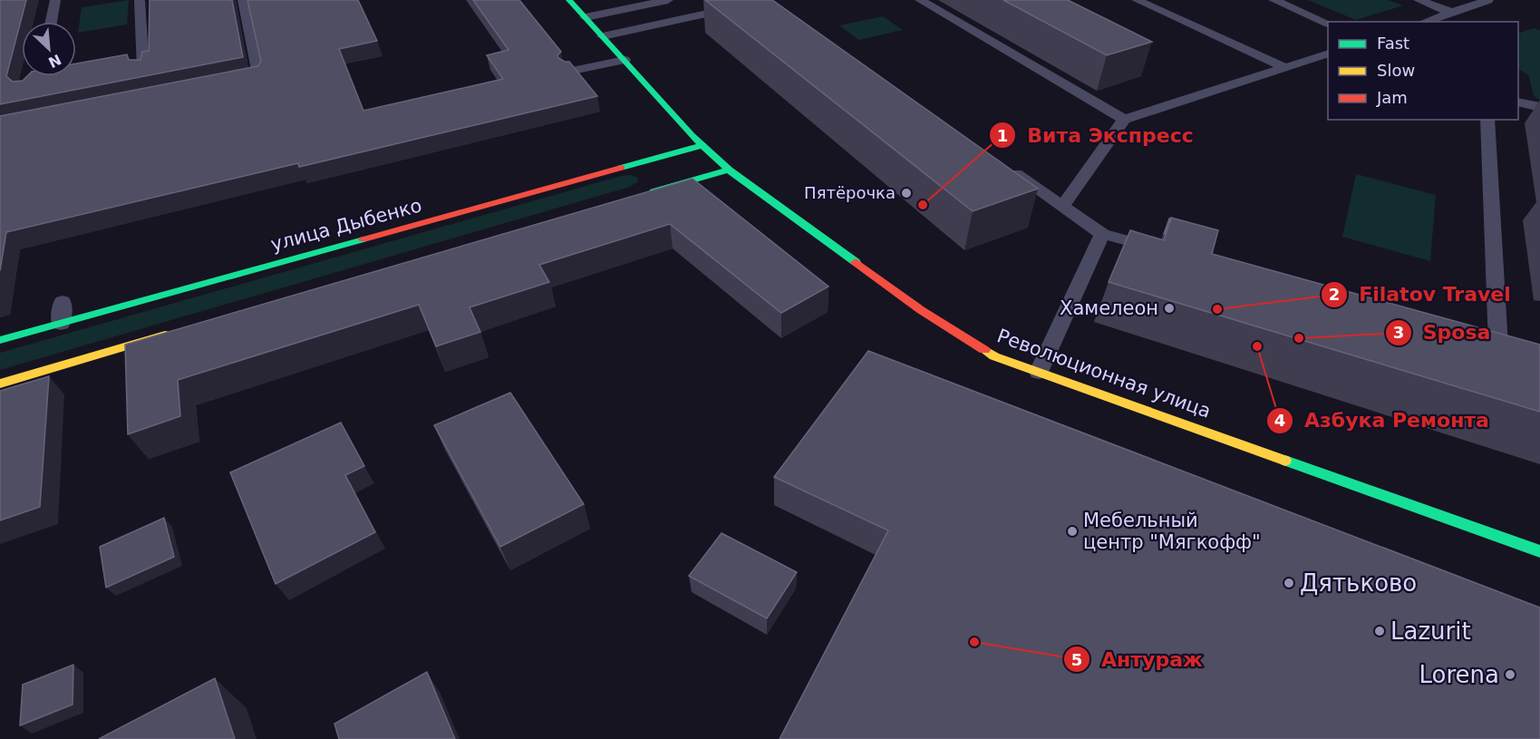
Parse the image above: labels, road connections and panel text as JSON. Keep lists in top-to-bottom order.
{
  "streets": {
    "main road": ["улица Дыбенко", "Революционная улица"]
  },
  "crossings": [
    ["улица Дыбенко", "Революционная улица"]
  ],
  "places": [
    "Пятёрочка",
    "Вита Экспресс",
    "Хамелеон",
    "Filatov Travel",
    "Sposa",
    "Азбука Ремонта",
    "Мебельный центр \"Мягкофф\"",
    "Дятьково",
    "Lazurit",
    "Антураж",
    "Lorena"
  ],
  "legend": ["Fast", "Slow", "Jam"],
  "north": "bottom right"
}
